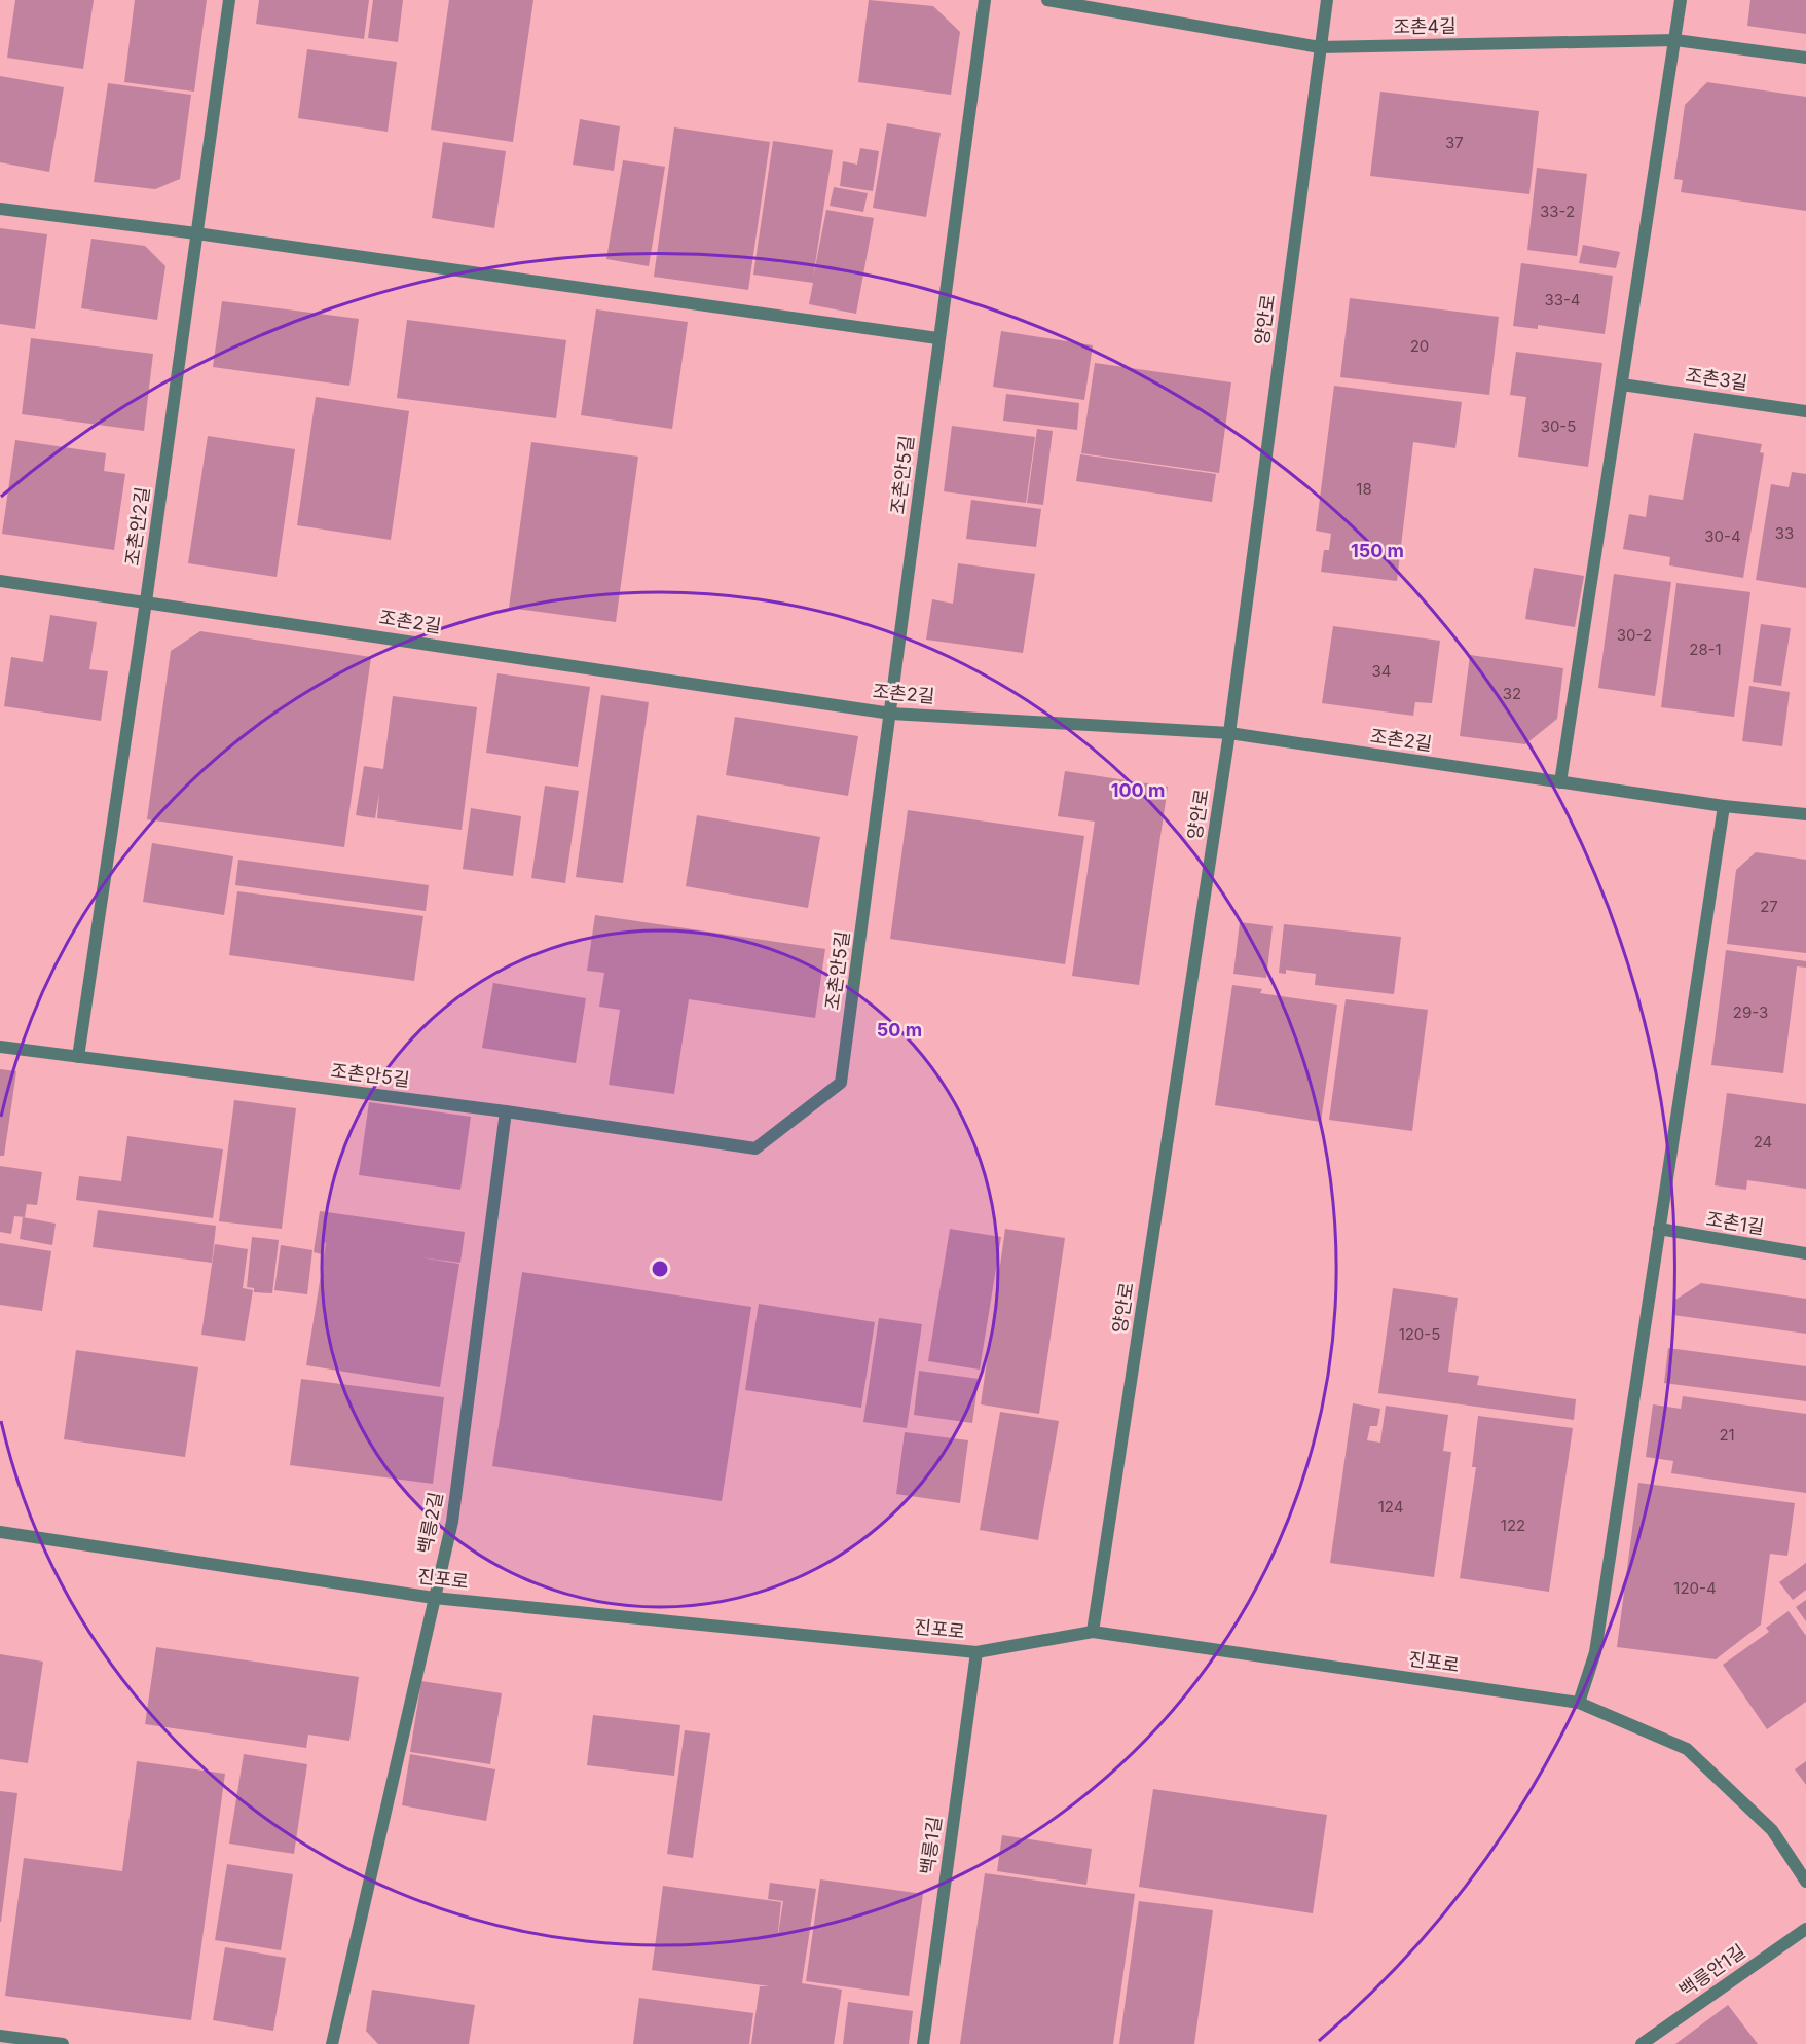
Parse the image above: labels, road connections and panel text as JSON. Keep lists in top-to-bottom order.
{
  "streets": {
    "street": [
      "조촌4길",
      "양안로",
      "조촌3길",
      "조촌안5길",
      "조촌안2길",
      "조촌2길",
      "조촌1길",
      "백릉2길",
      "진포로",
      "백릉1길",
      "백릉안1길"
    ]
  },
  "crossings": [
    ["조촌4길", "양안로"],
    ["양안로", "조촌2길"],
    ["양안로", "진포로"],
    ["조촌안5길", "조촌안2길"],
    ["조촌안5길", "조촌2길"],
    ["조촌안5길", "백릉2길"],
    ["조촌안2길", "조촌2길"],
    ["백릉2길", "진포로"],
    ["진포로", "백릉1길"]
  ],
  "house_numbers": [
    "37",
    "33-2",
    "33-4",
    "20",
    "30-5",
    "18",
    "33",
    "30-4",
    "30-2",
    "28-1",
    "34",
    "32",
    "27",
    "29-3",
    "24",
    "120-5",
    "21",
    "124",
    "122",
    "120-4"
  ],
  "rings": ["150 m", "100 m", "50 m"]
}
